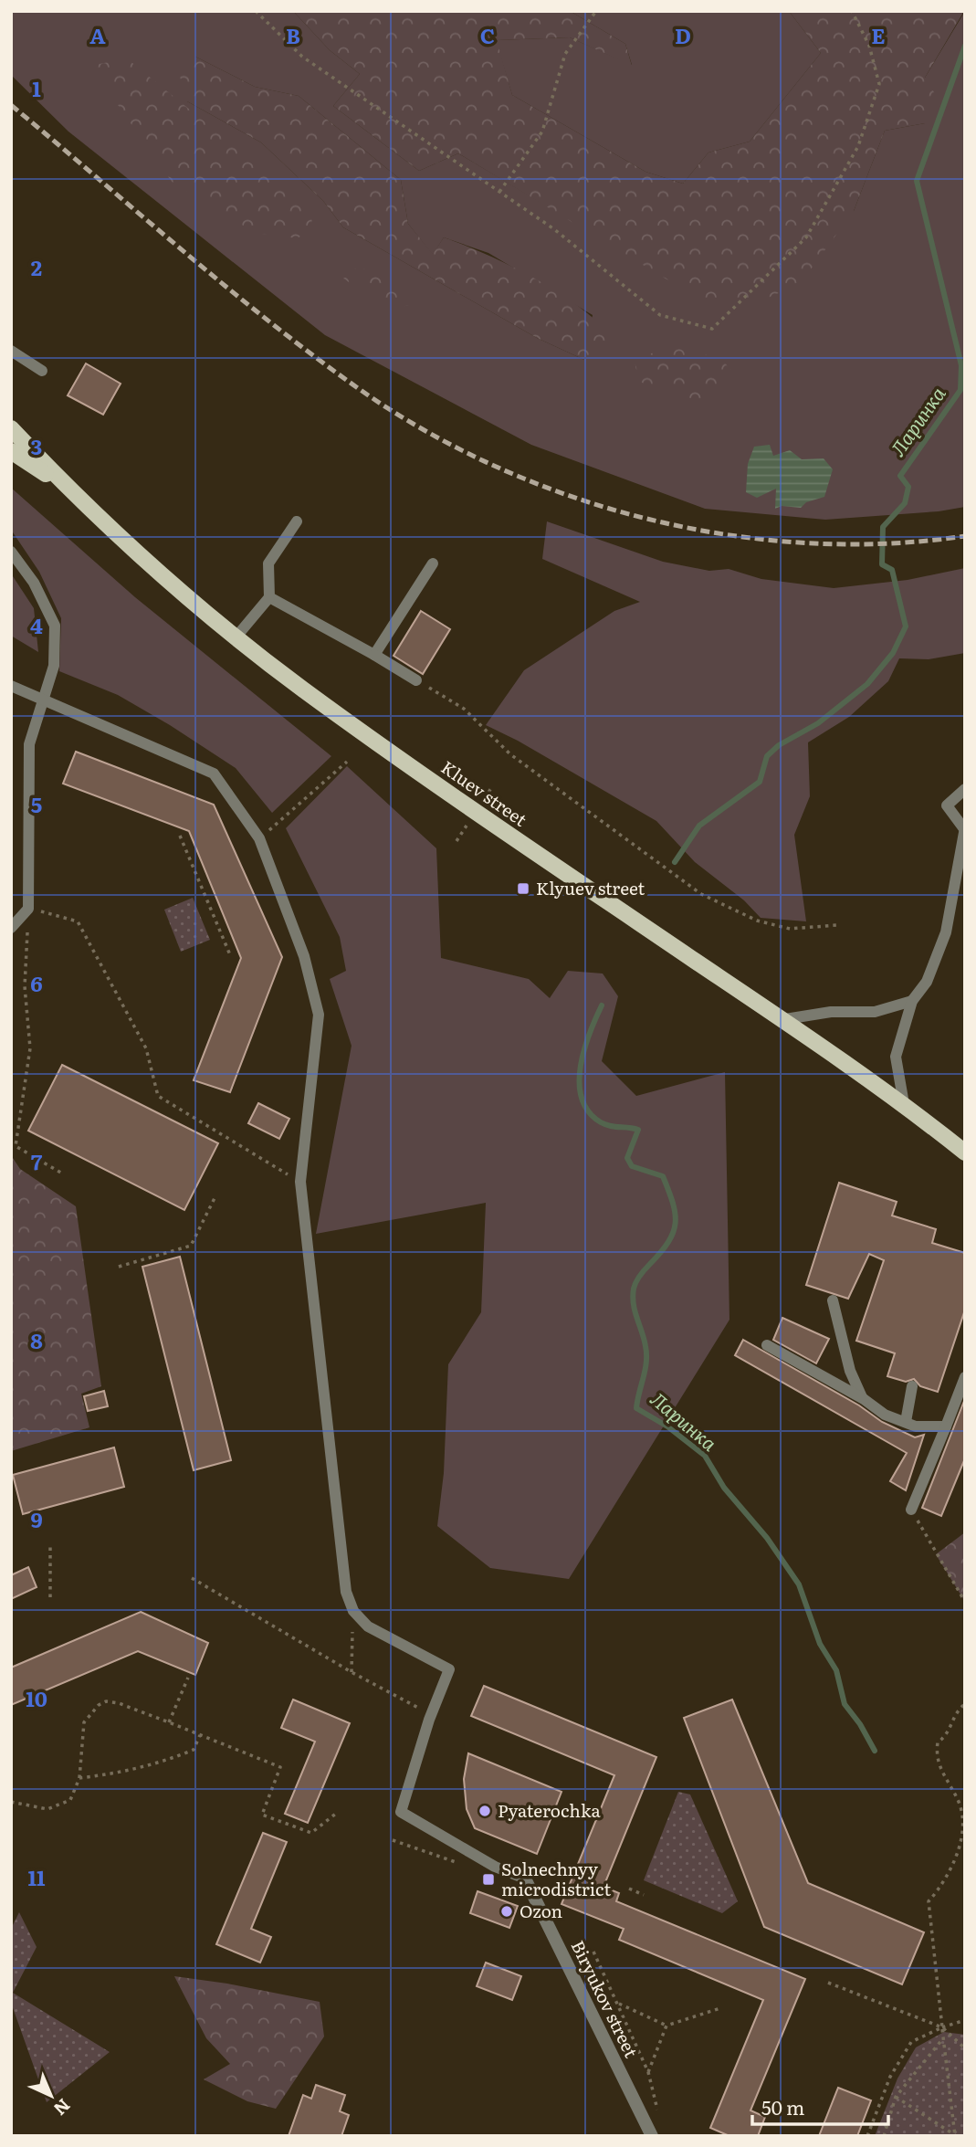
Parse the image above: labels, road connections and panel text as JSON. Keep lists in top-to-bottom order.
{
  "streets": {
    "main road": ["Kluev street"],
    "street": ["Biryukov street"]
  },
  "water": ["Ларинка"],
  "places": {
    "transit": ["Klyuev street", "Solnechnyy microdistrict"],
    "other": ["Pyaterochka", "Ozon"]
  },
  "scale_bar": "50 m",
  "north": "bottom right",
  "grid": {
    "columns": [
      "A",
      "B",
      "C",
      "D",
      "E"
    ],
    "rows": [
      "1",
      "2",
      "3",
      "4",
      "5",
      "6",
      "7",
      "8",
      "9",
      "10",
      "11"
    ]
  }
}
